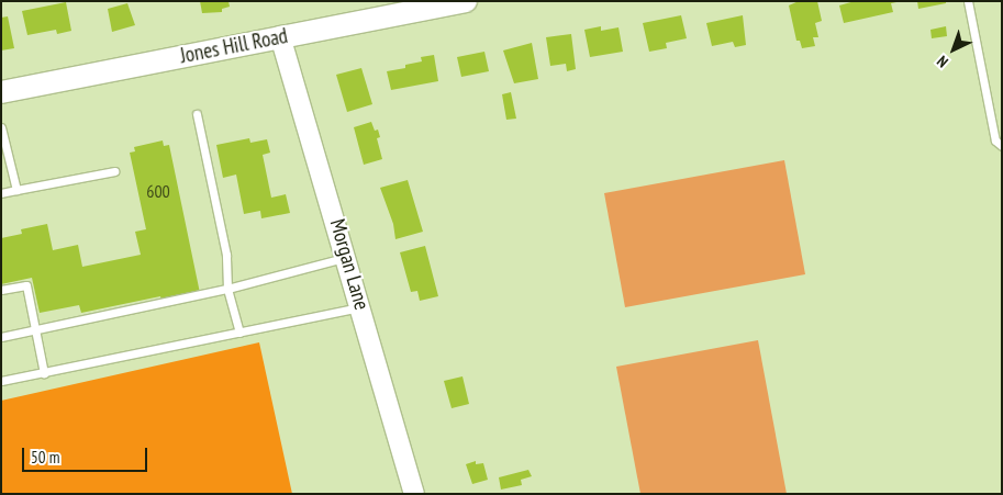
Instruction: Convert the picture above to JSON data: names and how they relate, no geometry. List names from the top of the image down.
{
  "streets": {
    "main road": ["Jones Hill Road"],
    "street": ["Morgan Lane"]
  },
  "crossings": [
    ["Jones Hill Road", "Morgan Lane"]
  ],
  "house_numbers": ["600"],
  "scale_bar": "50 m",
  "north": "bottom left"
}
